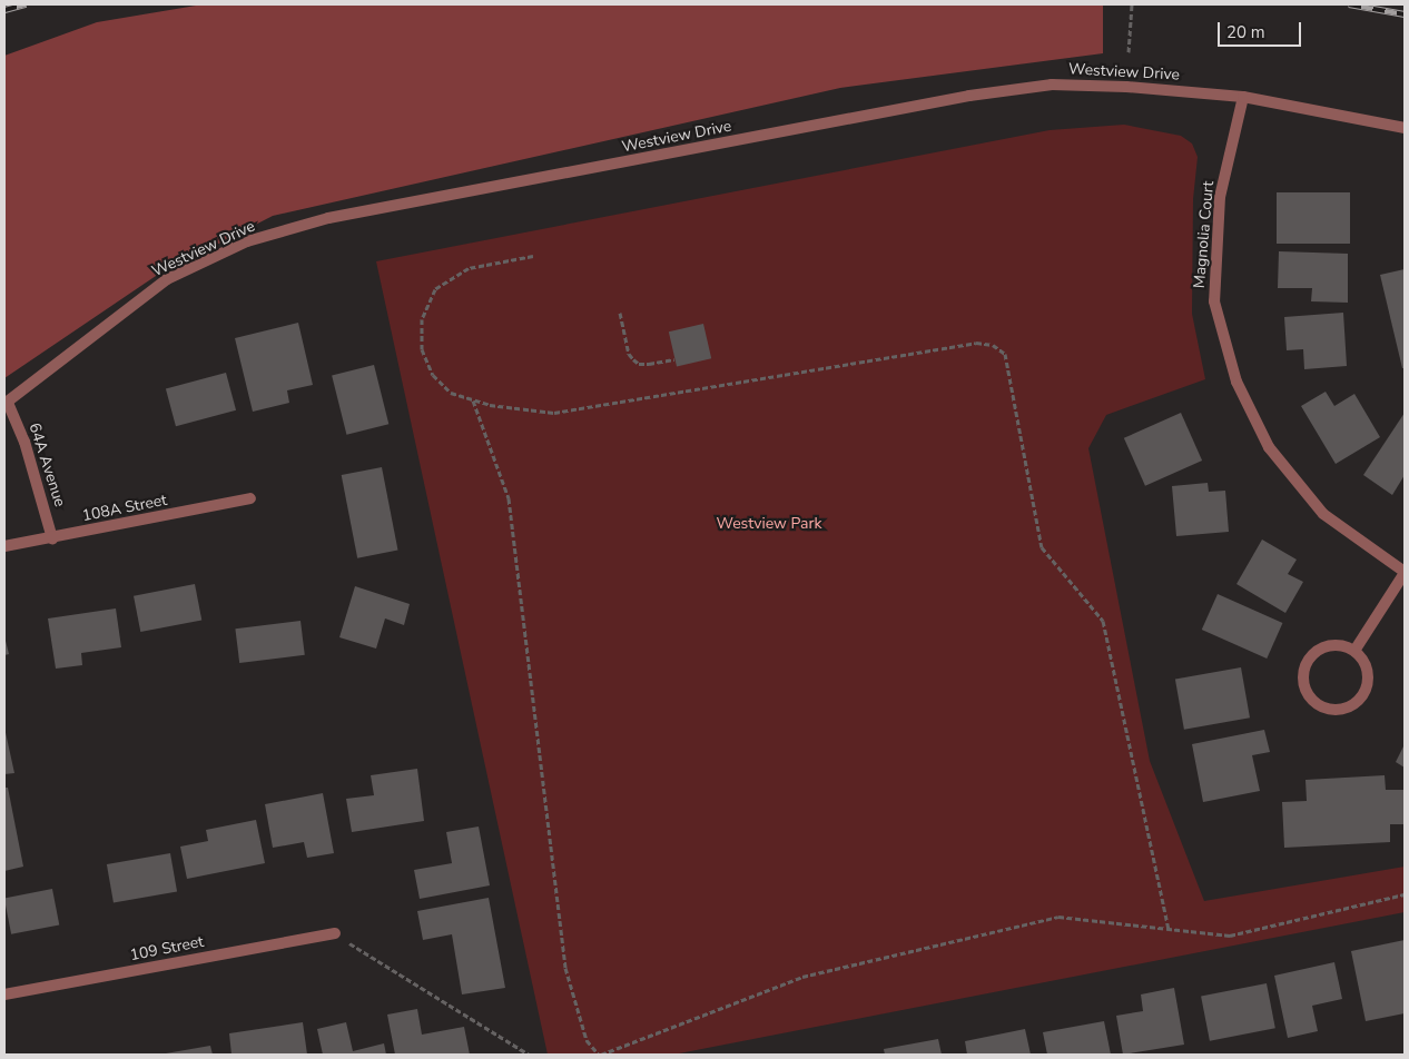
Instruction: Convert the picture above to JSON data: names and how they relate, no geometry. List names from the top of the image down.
{
  "streets": {
    "street": [
      "Westview Drive",
      "Magnolia Court",
      "64A Avenue",
      "108A Street",
      "109 Street"
    ]
  },
  "crossings": [
    ["Westview Drive", "Magnolia Court"],
    ["Westview Drive", "64A Avenue"],
    ["64A Avenue", "108A Street"]
  ],
  "parks": ["Westview Park"],
  "scale_bar": "20 m"
}
